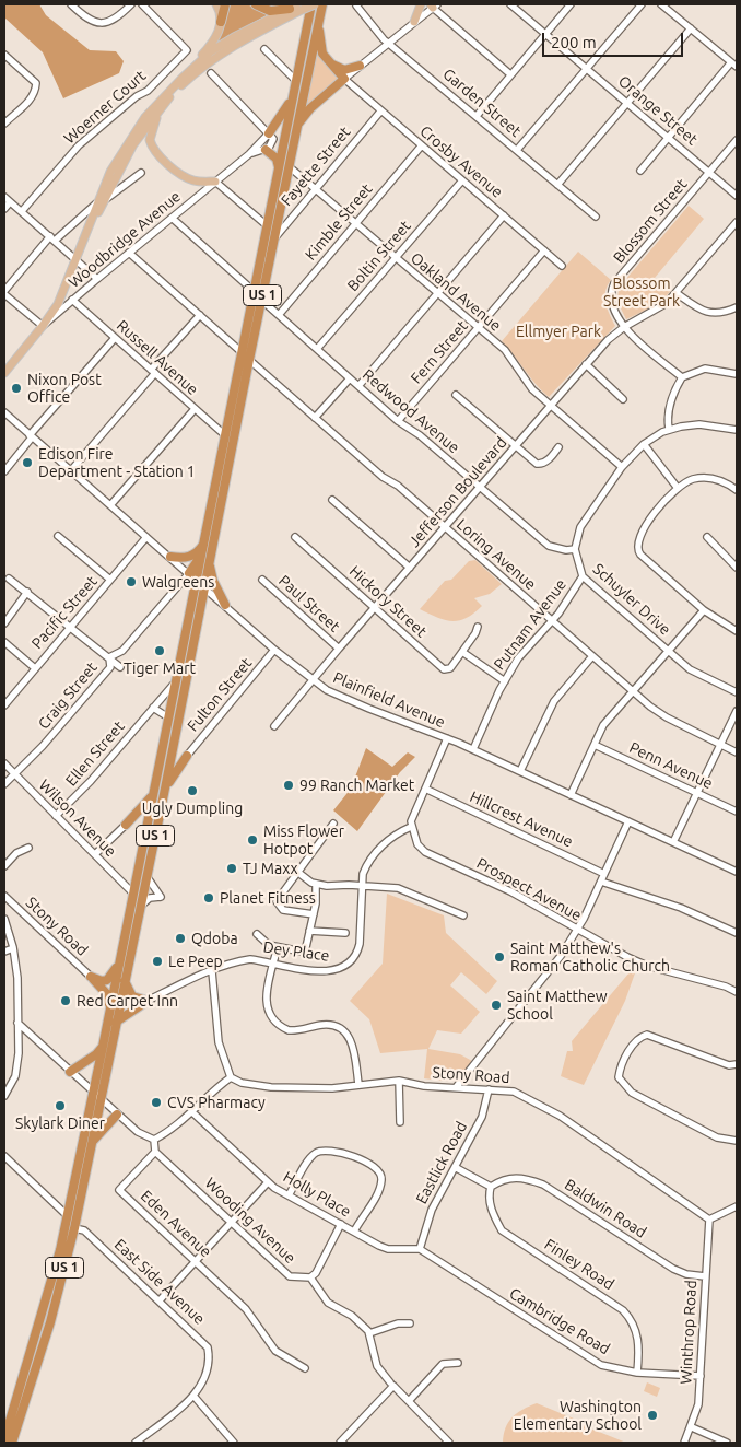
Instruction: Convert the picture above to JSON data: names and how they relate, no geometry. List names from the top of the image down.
{
  "streets": {
    "highway": ["US 1"],
    "main road": ["Woodbridge Avenue"],
    "street": [
      "Garden Street",
      "Woerner Court",
      "Orange Street",
      "Crosby Avenue",
      "Fayette Street",
      "Blossom Street",
      "Kimble Street",
      "Boltin Street",
      "Oakland Avenue",
      "Fern Street",
      "Russell Avenue",
      "Redwood Avenue",
      "Jefferson Boulevard",
      "Loring Avenue",
      "Schuyler Drive",
      "Hickory Street",
      "Paul Street",
      "Pacific Street",
      "Putnam Avenue",
      "Fulton Street",
      "Craig Street",
      "Plainfield Avenue",
      "Ellen Street",
      "Penn Avenue",
      "Wilson Avenue",
      "Hillcrest Avenue",
      "Prospect Avenue",
      "Stony Road",
      "Dey Place",
      "Eastlick Road",
      "Holly Place",
      "Baldwin Road",
      "Wooding Avenue",
      "Eden Avenue",
      "Finley Road",
      "East Side Avenue",
      "Cambridge Road",
      "Winthrop Road"
    ]
  },
  "crossings": [
    ["Orange Street", "Blossom Street"],
    ["Crosby Avenue", "Fayette Street"],
    ["Crosby Avenue", "Kimble Street"],
    ["Crosby Avenue", "Boltin Street"],
    ["Crosby Avenue", "Fern Street"],
    ["Fayette Street", "Oakland Avenue"],
    ["Fayette Street", "US 1"],
    ["Blossom Street", "Jefferson Boulevard"],
    ["Kimble Street", "Oakland Avenue"],
    ["Kimble Street", "Redwood Avenue"],
    ["Woodbridge Avenue", "Russell Avenue"],
    ["Boltin Street", "Oakland Avenue"],
    ["Boltin Street", "Redwood Avenue"],
    ["Oakland Avenue", "US 1"],
    ["Oakland Avenue", "Fern Street"],
    ["Oakland Avenue", "Jefferson Boulevard"],
    ["US 1", "Russell Avenue"],
    ["US 1", "Redwood Avenue"],
    ["US 1", "Loring Avenue"],
    ["US 1", "Plainfield Avenue"],
    ["US 1", "Ellen Street"],
    ["US 1", "Wilson Avenue"],
    ["US 1", "East Side Avenue"],
    ["Fern Street", "Redwood Avenue"],
    ["Redwood Avenue", "Jefferson Boulevard"],
    ["Redwood Avenue", "Schuyler Drive"],
    ["Jefferson Boulevard", "Loring Avenue"],
    ["Jefferson Boulevard", "Hickory Street"],
    ["Jefferson Boulevard", "Paul Street"],
    ["Jefferson Boulevard", "Plainfield Avenue"],
    ["Loring Avenue", "Putnam Avenue"],
    ["Schuyler Drive", "Putnam Avenue"],
    ["Pacific Street", "Plainfield Avenue"],
    ["Putnam Avenue", "Plainfield Avenue"],
    ["Fulton Street", "Plainfield Avenue"],
    ["Craig Street", "Plainfield Avenue"],
    ["Craig Street", "Wilson Avenue"],
    ["Ellen Street", "Wilson Avenue"],
    ["Prospect Avenue", "Dey Place"],
    ["Stony Road", "Eastlick Road"],
    ["Stony Road", "Winthrop Road"],
    ["Eastlick Road", "Holly Place"],
    ["Eastlick Road", "Cambridge Road"],
    ["Holly Place", "Cambridge Road"],
    ["Baldwin Road", "Finley Road"],
    ["Baldwin Road", "Winthrop Road"],
    ["Wooding Avenue", "Eden Avenue"],
    ["Finley Road", "Cambridge Road"],
    ["Cambridge Road", "Winthrop Road"]
  ],
  "parks": ["Blossom Street Park", "Ellmyer Park"],
  "places": [
    "Nixon Post Office",
    "Edison Fire Department - Station 1",
    "Walgreens",
    "Tiger Mart",
    "99 Ranch Market",
    "Ugly Dumpling",
    "Miss Flower Hotpot",
    "TJ Maxx",
    "Planet Fitness",
    "Qdoba",
    "Saint Matthew's Roman Catholic Church",
    "Le Peep",
    "Red Carpet Inn",
    "Saint Matthew School",
    "CVS Pharmacy",
    "Skylark Diner",
    "Washington Elementary School"
  ],
  "scale_bar": "200 m"
}
